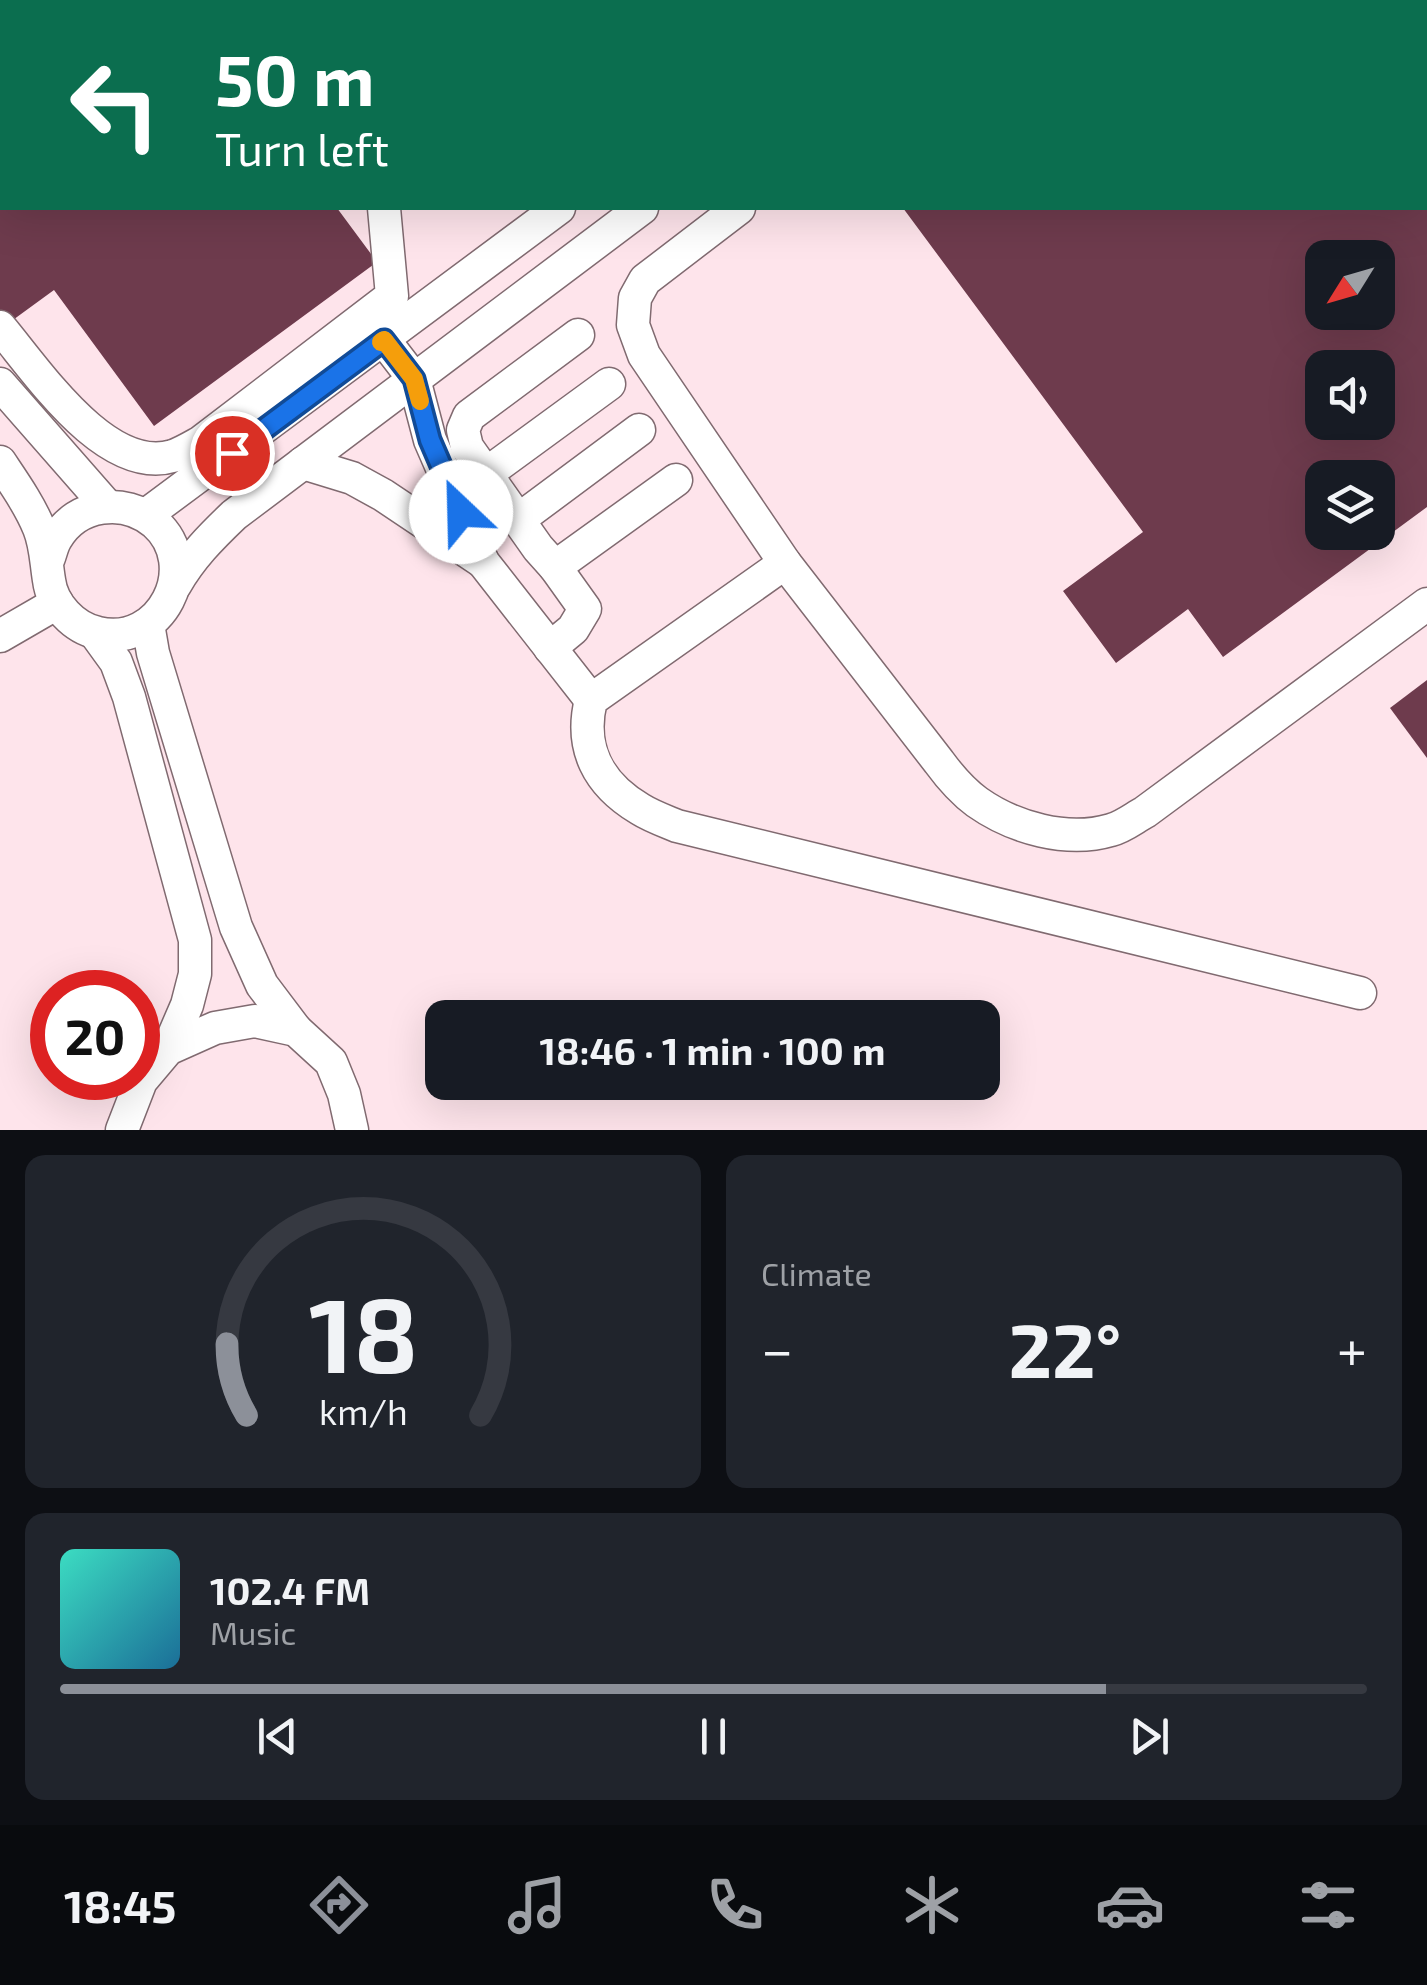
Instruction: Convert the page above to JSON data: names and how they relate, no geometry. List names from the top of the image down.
{
  "north": "bottom left",
  "page": {
    "turn": ["50 m", "Turn left"],
    "limit": "20",
    "trip": "18:46 · 1 min · 100 m",
    "tile": "Climate",
    "heat": ["−", "22°", "+"],
    "song": ["102.4 FM", "Music"],
    "tabs": "18:45",
    "gauge": ["18", "km/h"]
  }
}
